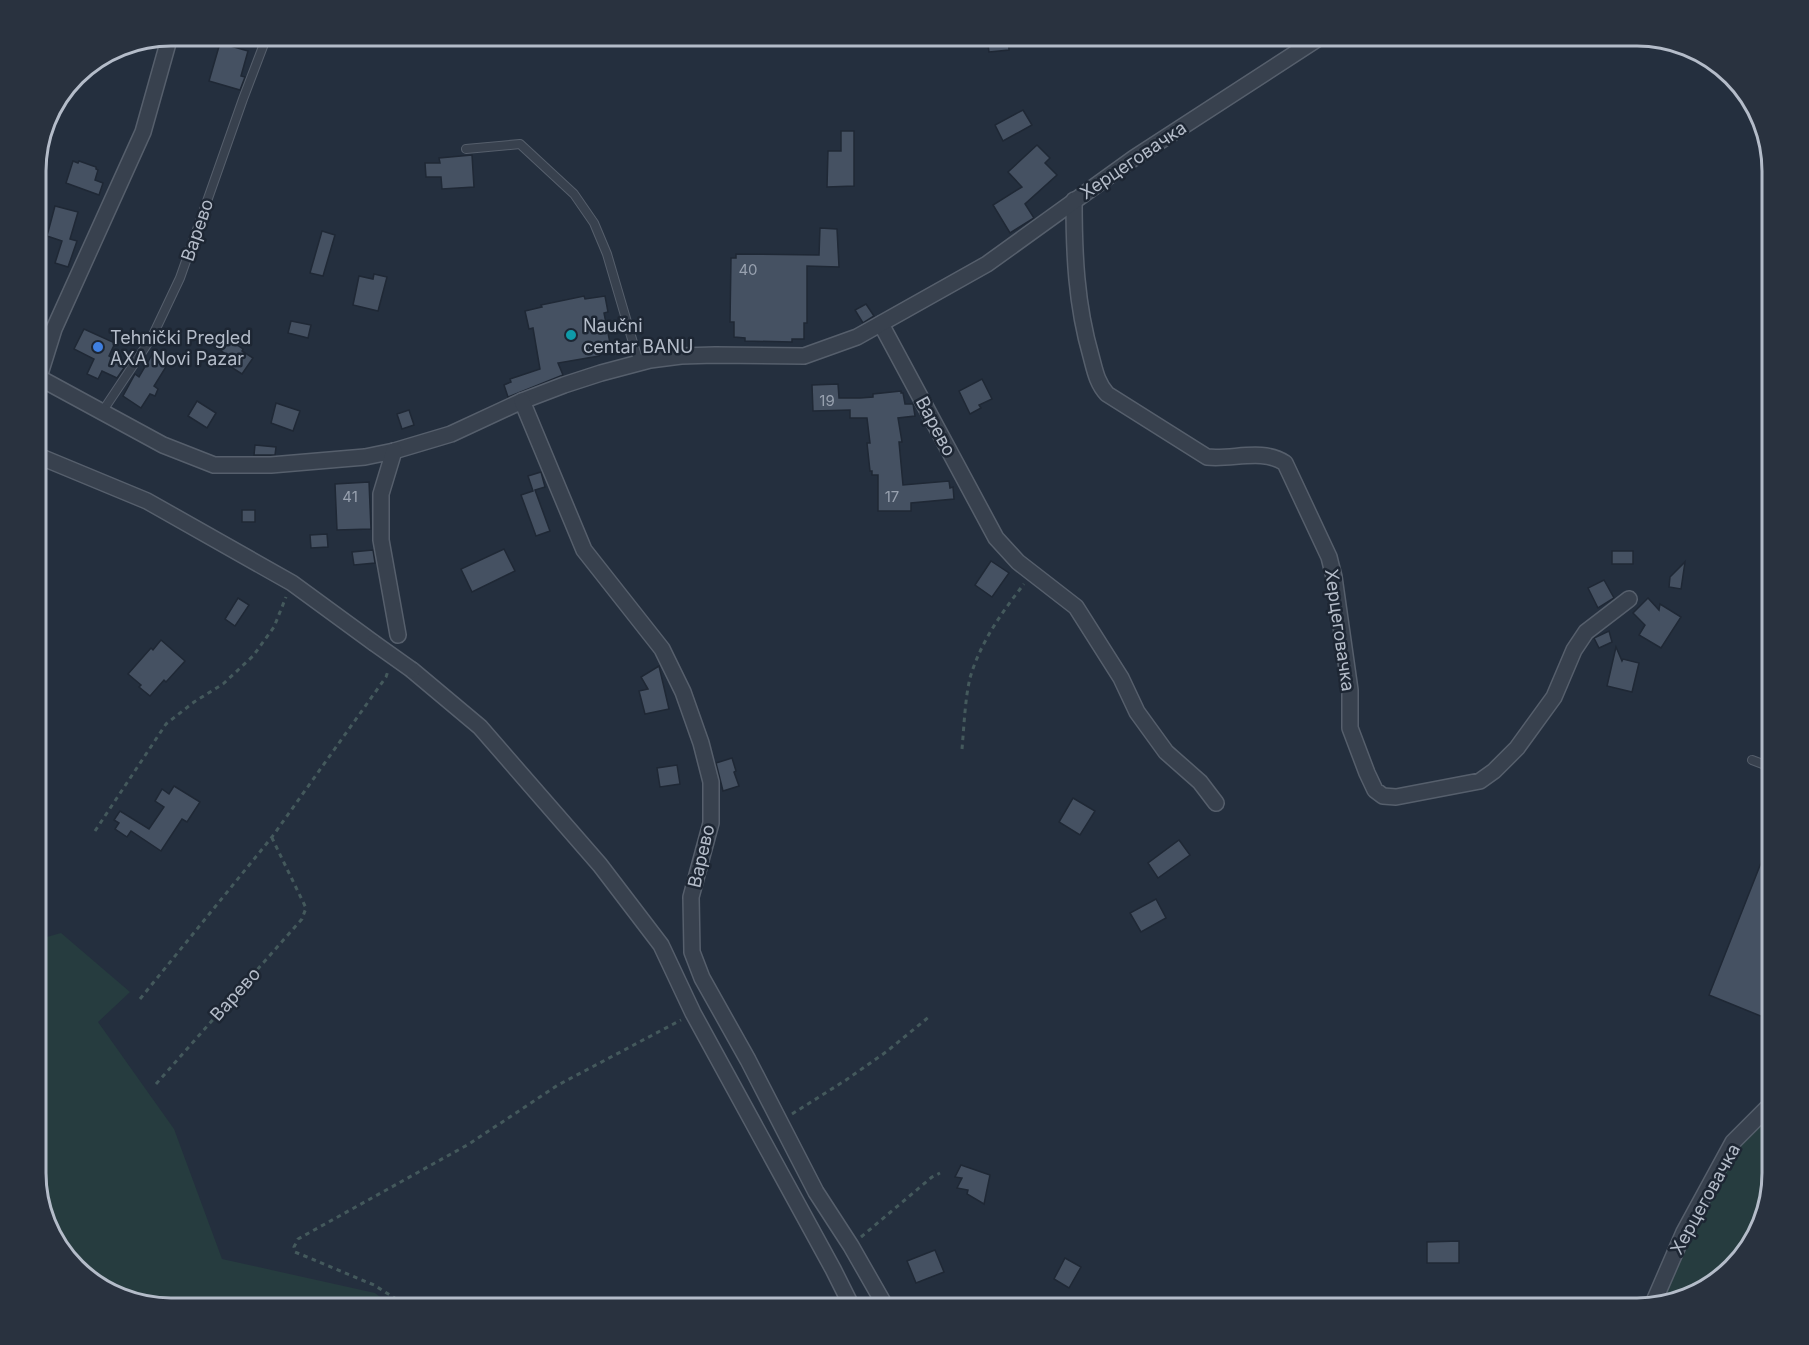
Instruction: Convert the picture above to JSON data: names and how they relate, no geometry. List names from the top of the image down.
{
  "streets": {
    "street": ["Херцеговачка", "Варево"]
  },
  "places": ["Naučni centar BANU", "Tehnički Pregled AXA Novi Pazar"],
  "house_numbers": [
    "40",
    "19",
    "41",
    "17"
  ]
}
